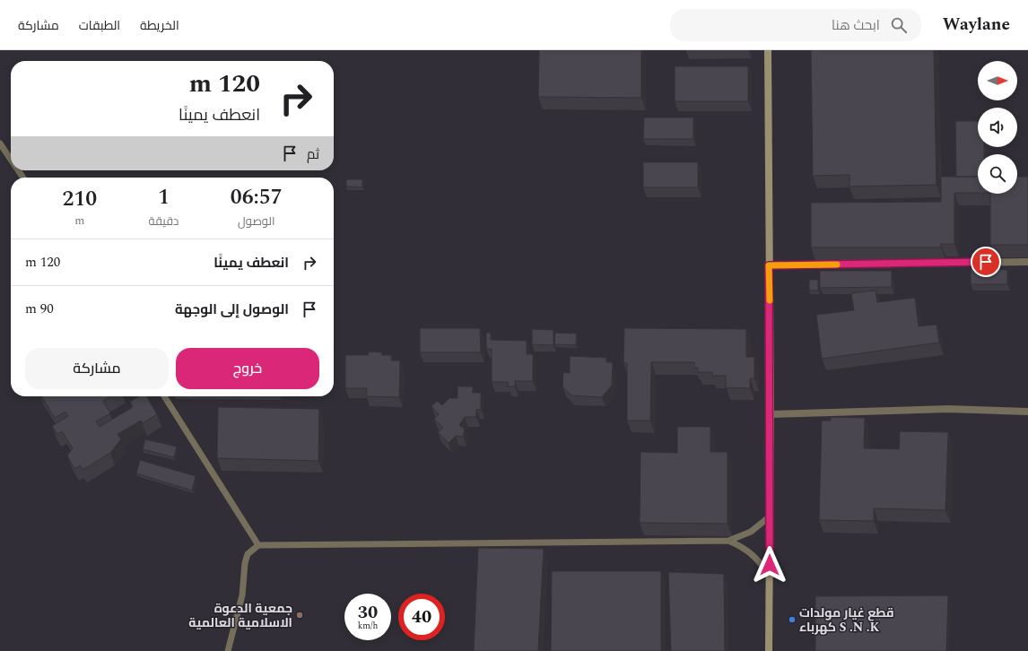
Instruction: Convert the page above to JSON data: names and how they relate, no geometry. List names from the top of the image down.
{
  "places": ["جمعية الدعوة الاسلامية العالمية", "قطع غيار مولدات كهرباء S .N .K"],
  "north": "right",
  "page": {
    "header": "Waylane",
    "search": "ابحث هنا",
    "nav": ["الخريطة", "الطبقات", "مشاركة"],
    "turn": ["120 m", "انعطف يمينًا"],
    "then": "ثم",
    "eta": [
      "06:57",
      "الوصول",
      "1",
      "دقيقة",
      "210",
      "m"
    ],
    "list": [
      {
        "name": "انعطف يمينًا",
        "value": "120 m"
      },
      {
        "name": "الوصول إلى الوجهة",
        "value": "90 m"
      }
    ],
    "buttons": ["خروج", "مشاركة"],
    "speed": "30 km/h",
    "limit": "40"
  }
}
